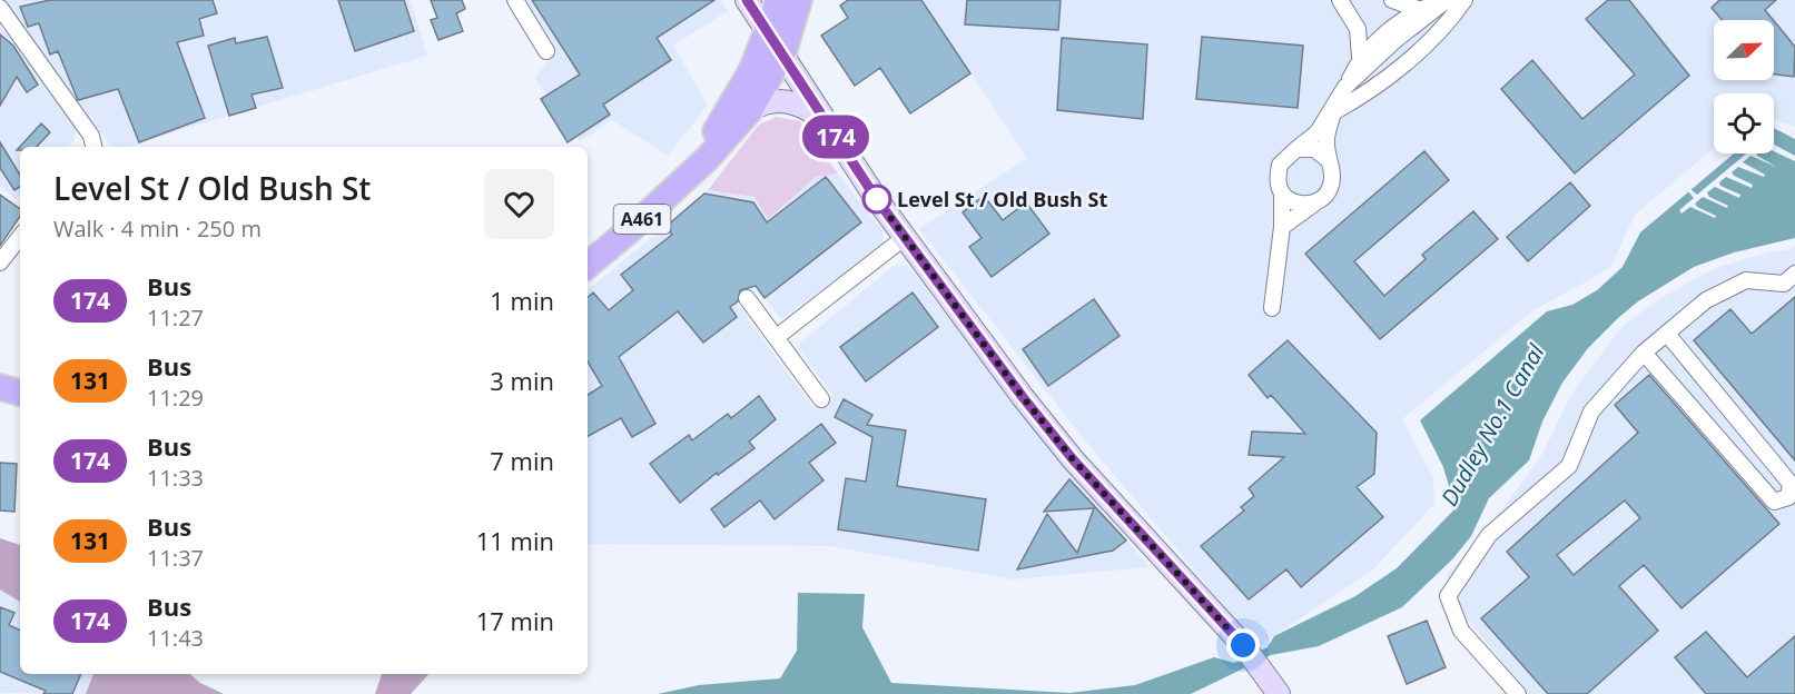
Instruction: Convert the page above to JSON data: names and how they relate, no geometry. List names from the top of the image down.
{
  "streets": {
    "main road": ["A461"]
  },
  "water": ["Dudley No.1 Canal"],
  "places": ["Level St / Old Bush St"],
  "lines": ["bus line 174"],
  "north": "top right",
  "page": {
    "on_map": "174",
    "heading": ["Level St / Old Bush St", "Walk · 4 min · 250 m"],
    "list": [
      {
        "mark": "174",
        "name": "Bus",
        "note": "11:27",
        "value": "1 min"
      },
      {
        "mark": "131",
        "name": "Bus",
        "note": "11:29",
        "value": "3 min"
      },
      {
        "mark": "174",
        "name": "Bus",
        "note": "11:33",
        "value": "7 min"
      },
      {
        "mark": "131",
        "name": "Bus",
        "note": "11:37",
        "value": "11 min"
      },
      {
        "mark": "174",
        "name": "Bus",
        "note": "11:43",
        "value": "17 min"
      }
    ]
  }
}
